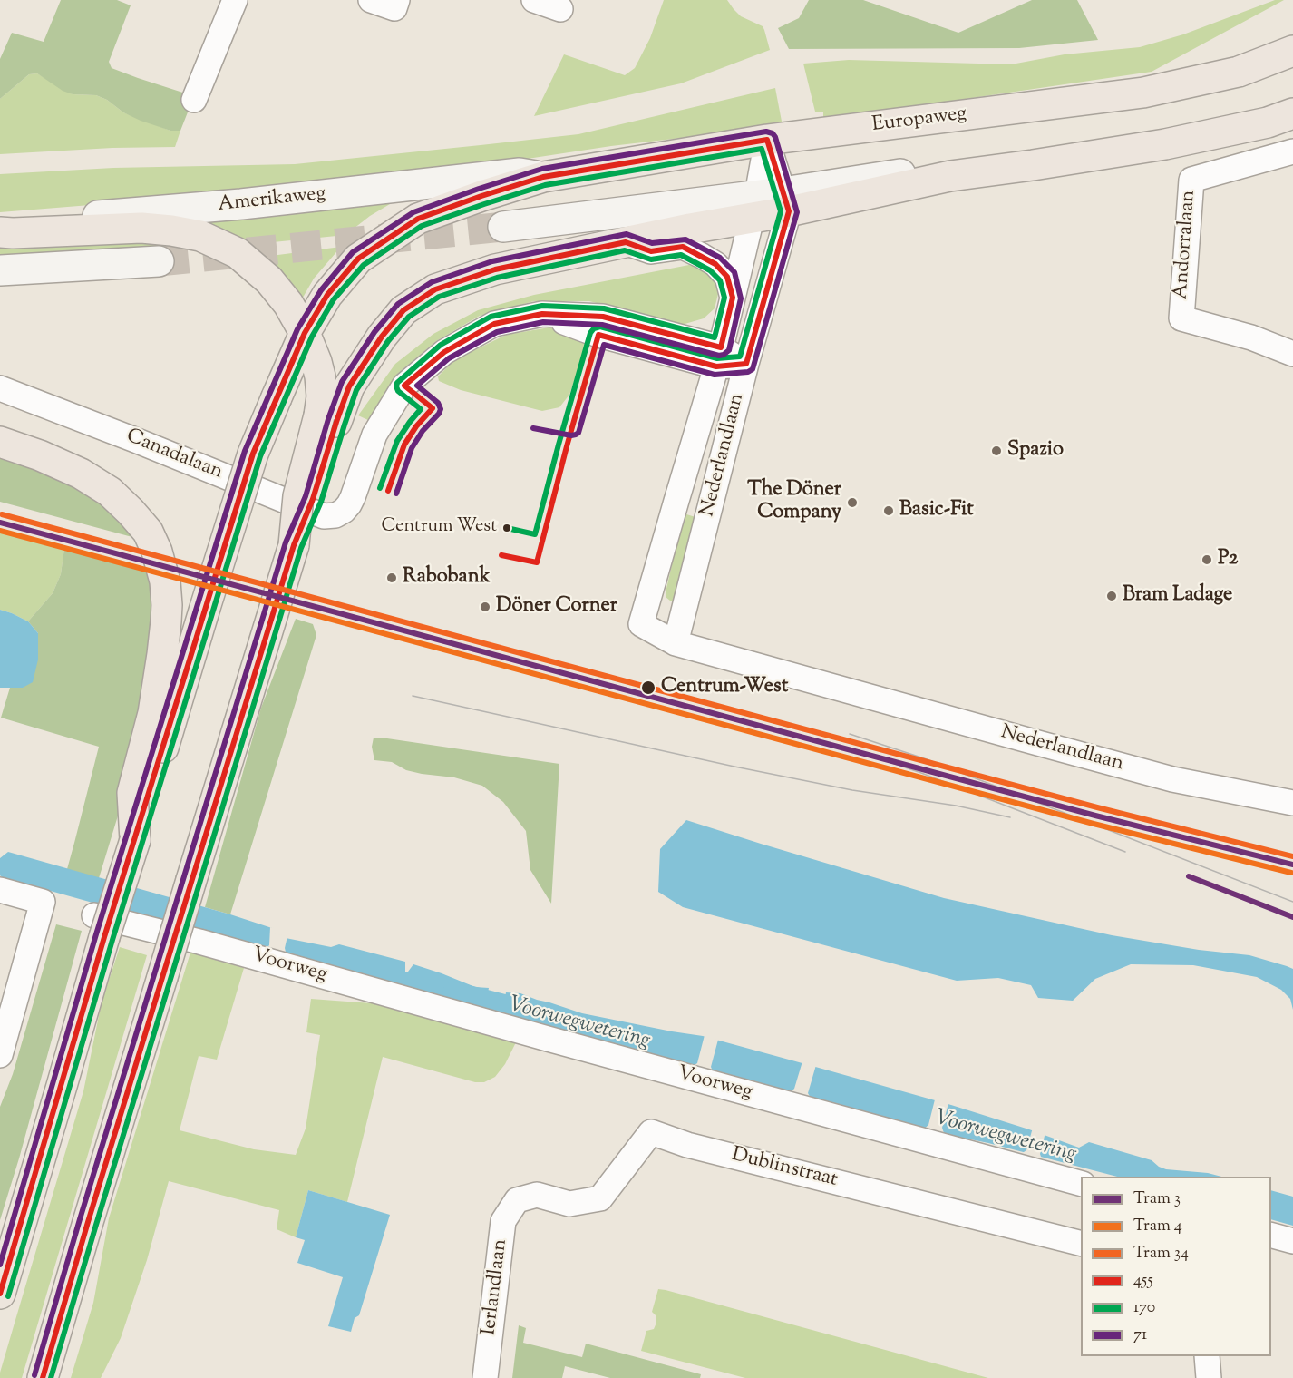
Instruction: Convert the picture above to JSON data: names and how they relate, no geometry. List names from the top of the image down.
{
  "streets": {
    "main road": ["Europaweg", "Amerikaweg"],
    "street": [
      "Andorralaan",
      "Canadalaan",
      "Nederlandlaan",
      "Voorweg",
      "Dublinstraat",
      "Ierlandlaan"
    ]
  },
  "crossings": [
    ["Europaweg", "Amerikaweg"],
    ["Europaweg", "Nederlandlaan"],
    ["Europaweg", "Voorweg"],
    ["Canadalaan", "Nederlandlaan"],
    ["Dublinstraat", "Ierlandlaan"]
  ],
  "water": ["Voorwegwetering"],
  "places": [
    "Spazio",
    "The Döner Company",
    "Basic-Fit",
    "Centrum West",
    "P2",
    "Rabobank",
    "Bram Ladage",
    "Döner Corner",
    "Centrum-West"
  ],
  "lines": [
    "transit line 71",
    "transit line 455",
    "transit line 170",
    "tram line 34",
    "tram line 3",
    "tram line 4"
  ],
  "legend": [
    "Tram 3",
    "Tram 4",
    "Tram 34",
    "455",
    "170",
    "71"
  ]
}
